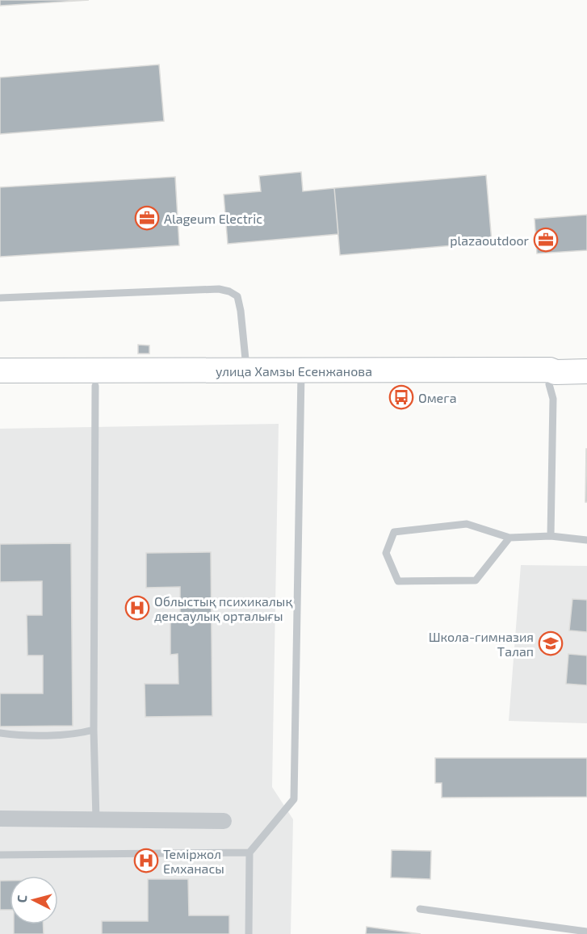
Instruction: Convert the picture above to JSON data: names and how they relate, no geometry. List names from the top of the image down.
{
  "streets": {
    "main road": ["улица Хамзы Есенжанова"]
  },
  "places": {
    "office": ["Alageum Electric", "plazaoutdoor"],
    "bus stop": ["Омега"],
    "hospital": ["Облыстық психикалық денсаулық орталығы", "Теміржол Емханасы"],
    "school or university": ["Школа-гимназия Талап"]
  },
  "north": "left"
}
